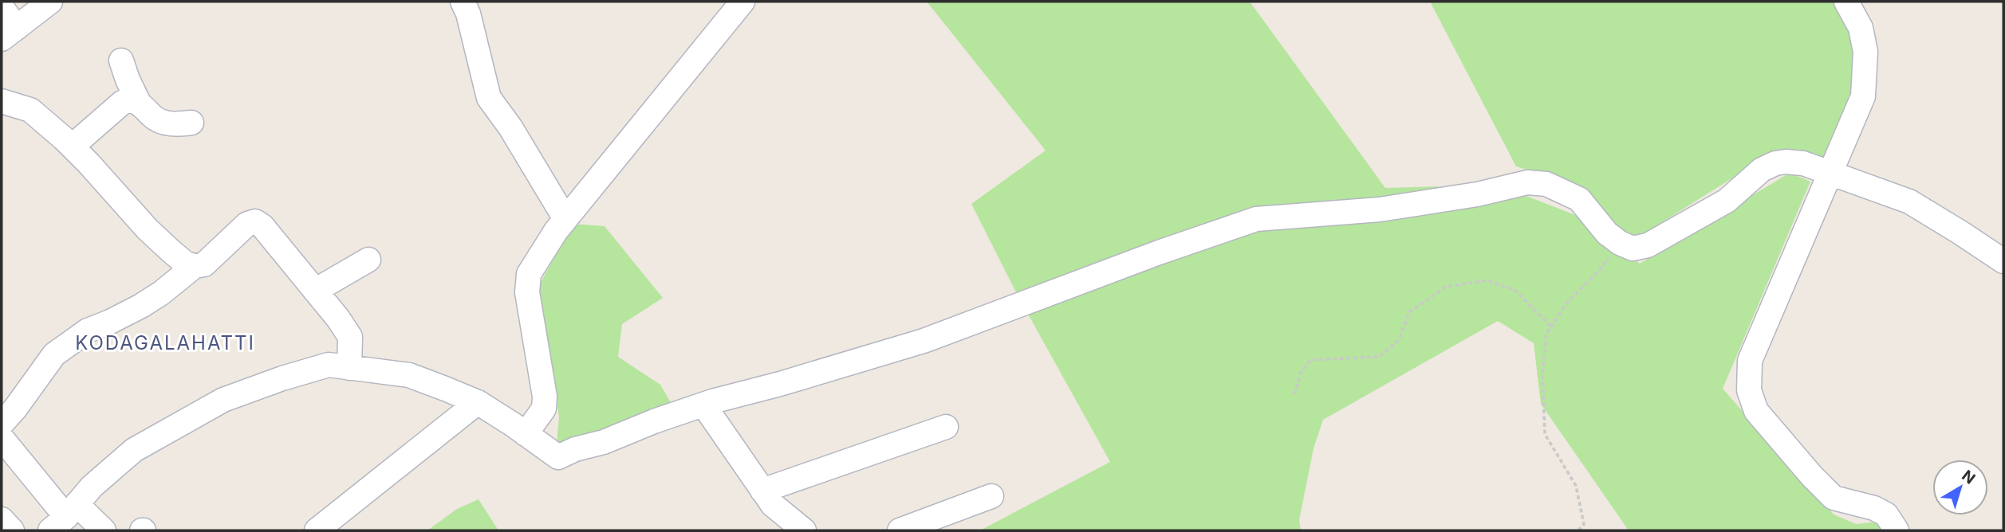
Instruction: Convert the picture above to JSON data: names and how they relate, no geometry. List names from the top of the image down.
{
  "districts": ["KODAGALAHATTI"],
  "north": "top right"
}
